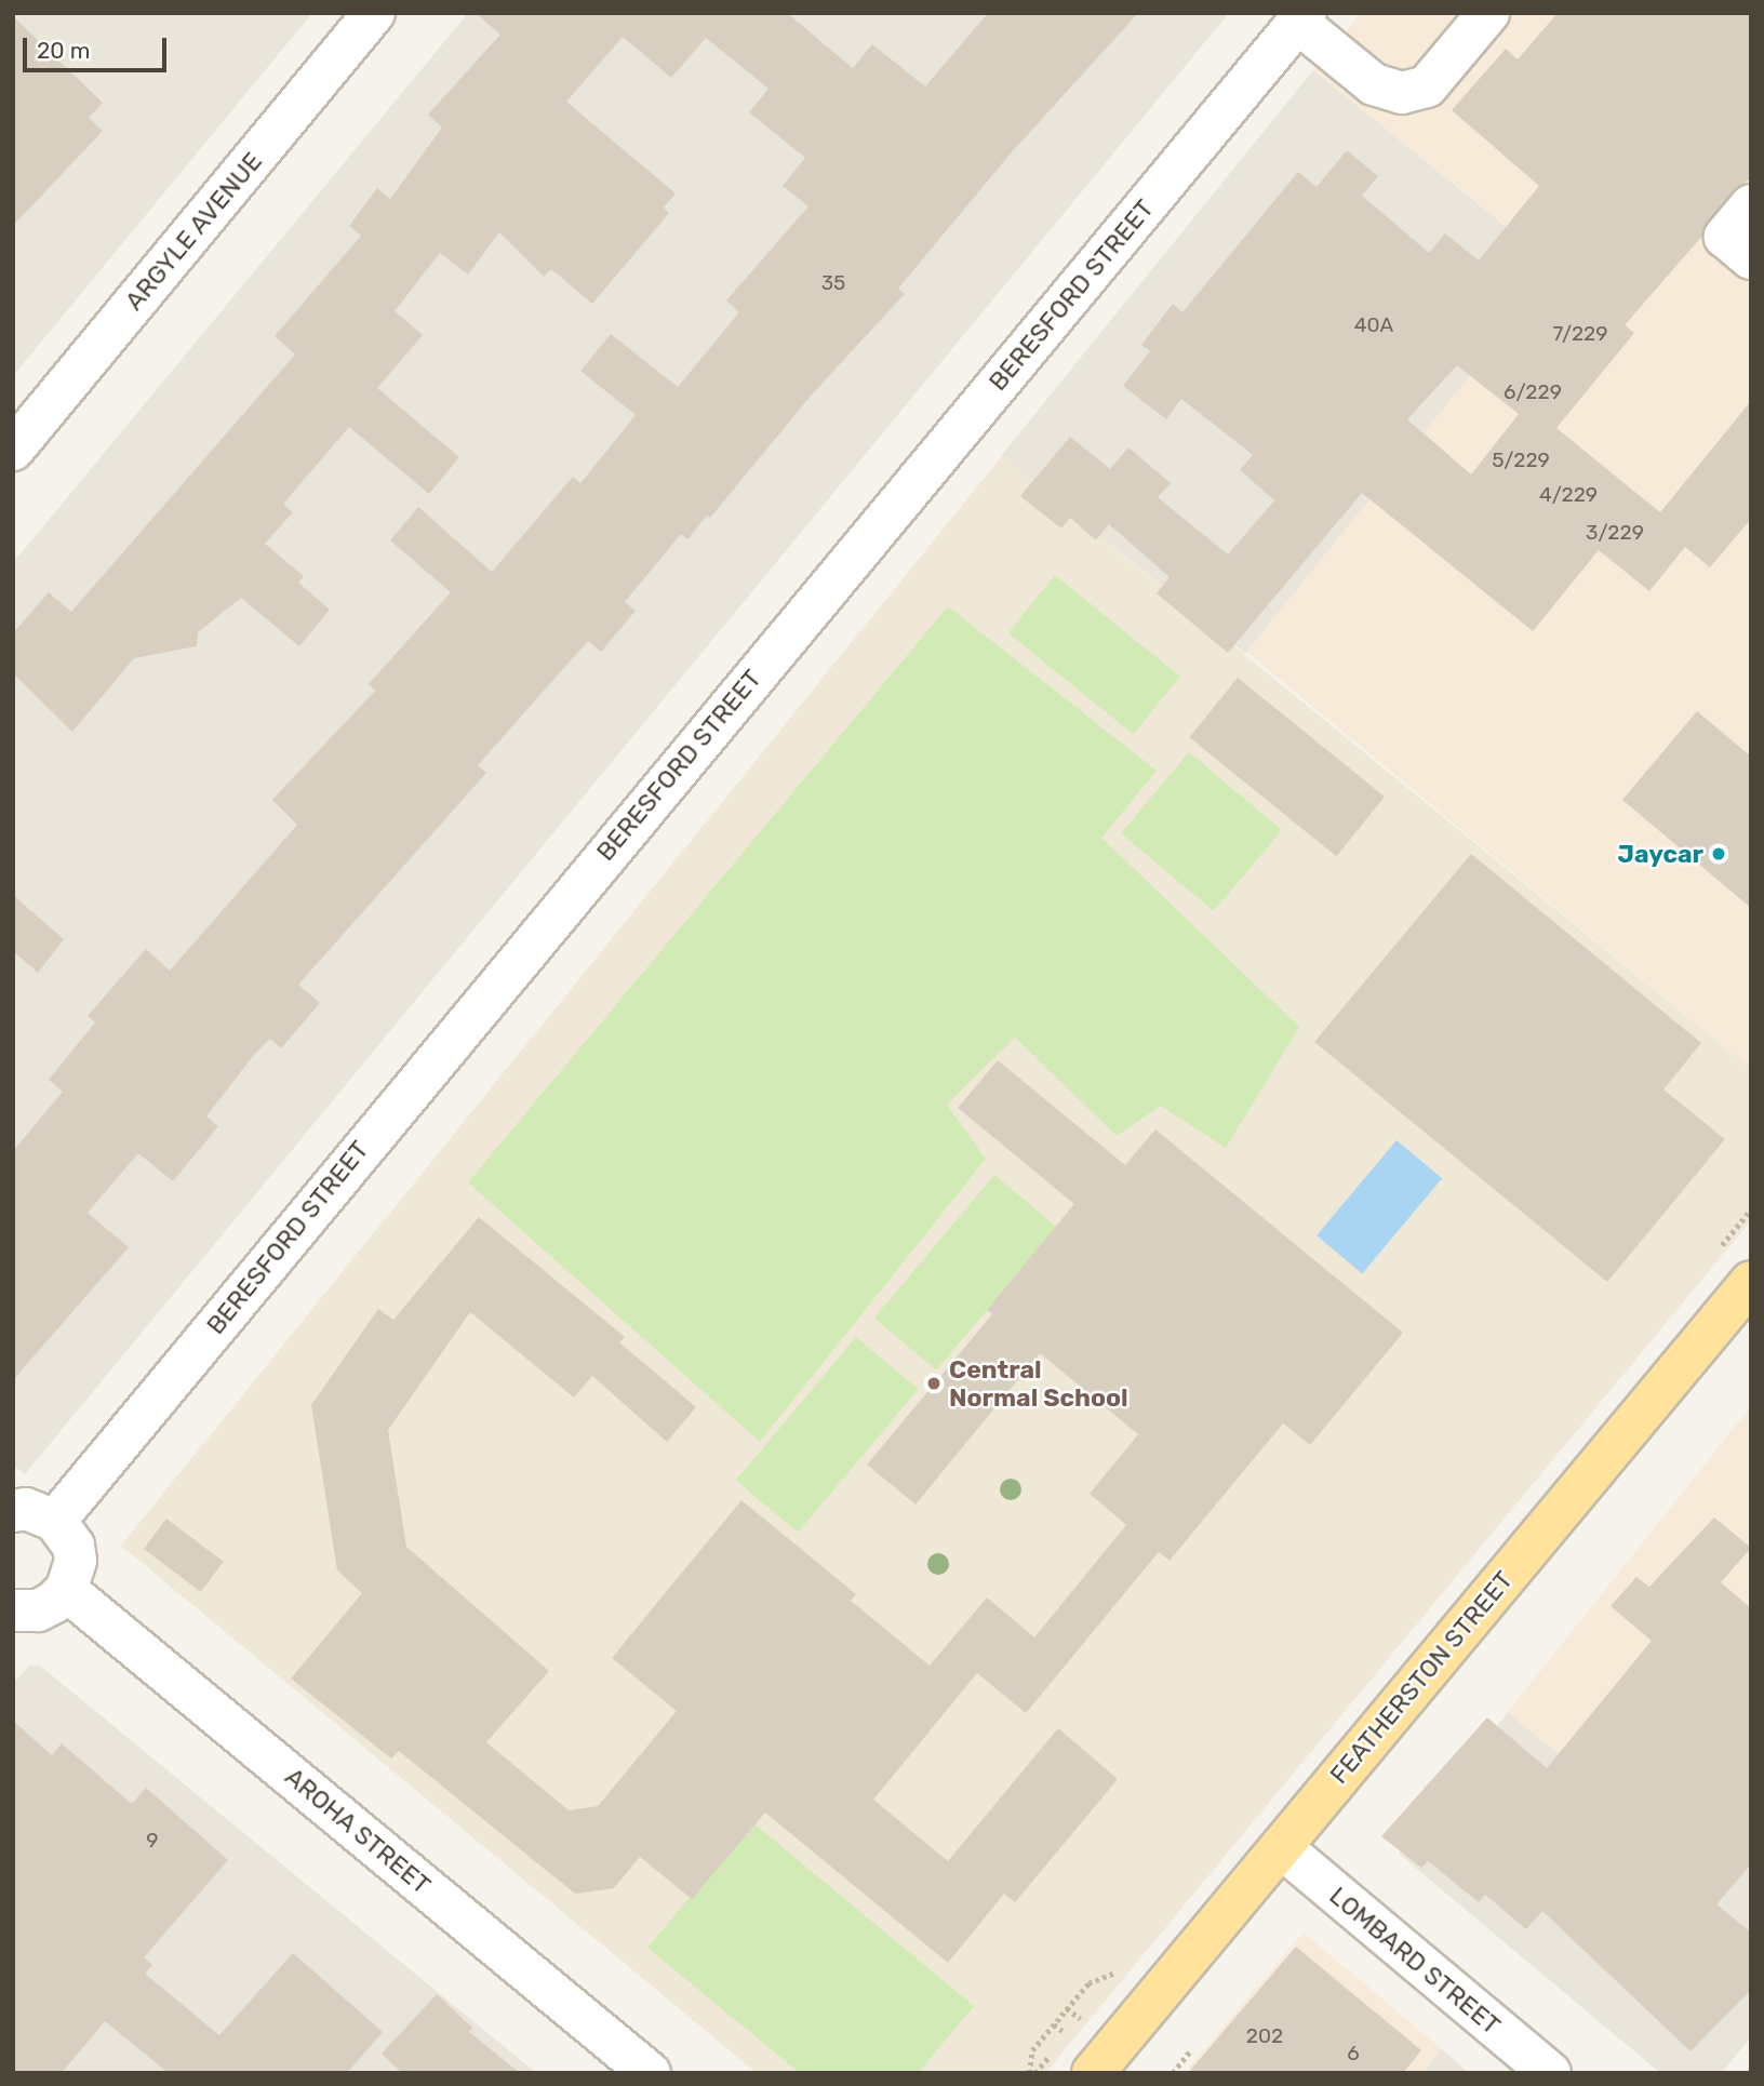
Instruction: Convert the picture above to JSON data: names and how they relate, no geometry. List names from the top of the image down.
{
  "streets": {
    "main road": ["FEATHERSTON STREET"],
    "street": [
      "ARGYLE AVENUE",
      "BERESFORD STREET",
      "AROHA STREET",
      "LOMBARD STREET"
    ]
  },
  "crossings": [
    ["FEATHERSTON STREET", "LOMBARD STREET"]
  ],
  "places": ["Jaycar", "Central Normal School"],
  "house_numbers": [
    "35",
    "40A",
    "7/229",
    "6/229",
    "5/229",
    "4/229",
    "3/229",
    "9",
    "202",
    "6"
  ],
  "scale_bar": "20 m"
}
